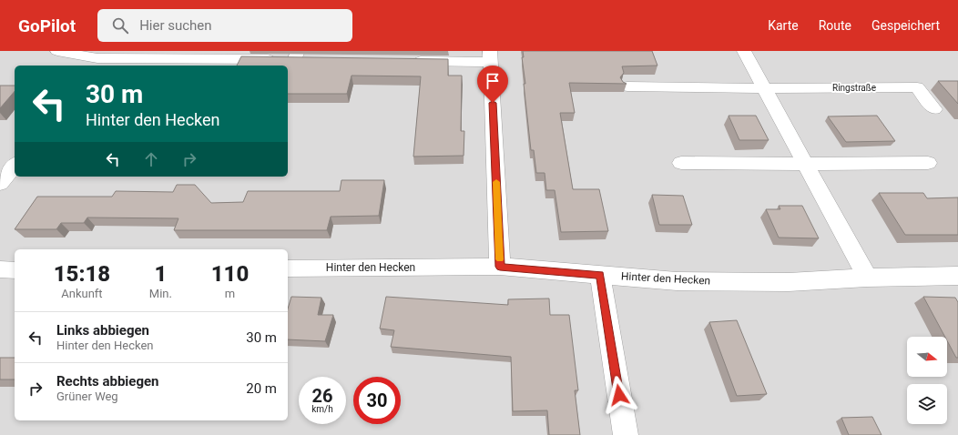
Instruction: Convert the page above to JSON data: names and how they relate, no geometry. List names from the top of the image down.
{
  "streets": {
    "street": ["Ringstraße", "Hinter den Hecken"]
  },
  "north": "right",
  "page": {
    "header": "GoPilot",
    "search": "Hier suchen",
    "nav": ["Karte", "Route", "Gespeichert"],
    "turn": ["30 m", "Hinter den Hecken"],
    "eta": [
      "15:18",
      "Ankunft",
      "1",
      "Min.",
      "110",
      "m"
    ],
    "list": [
      {
        "name": "Links abbiegen",
        "note": "Hinter den Hecken",
        "value": "30 m"
      },
      {
        "name": "Rechts abbiegen",
        "note": "Grüner Weg",
        "value": "20 m"
      }
    ],
    "speed": "26 km/h",
    "limit": "30"
  }
}
